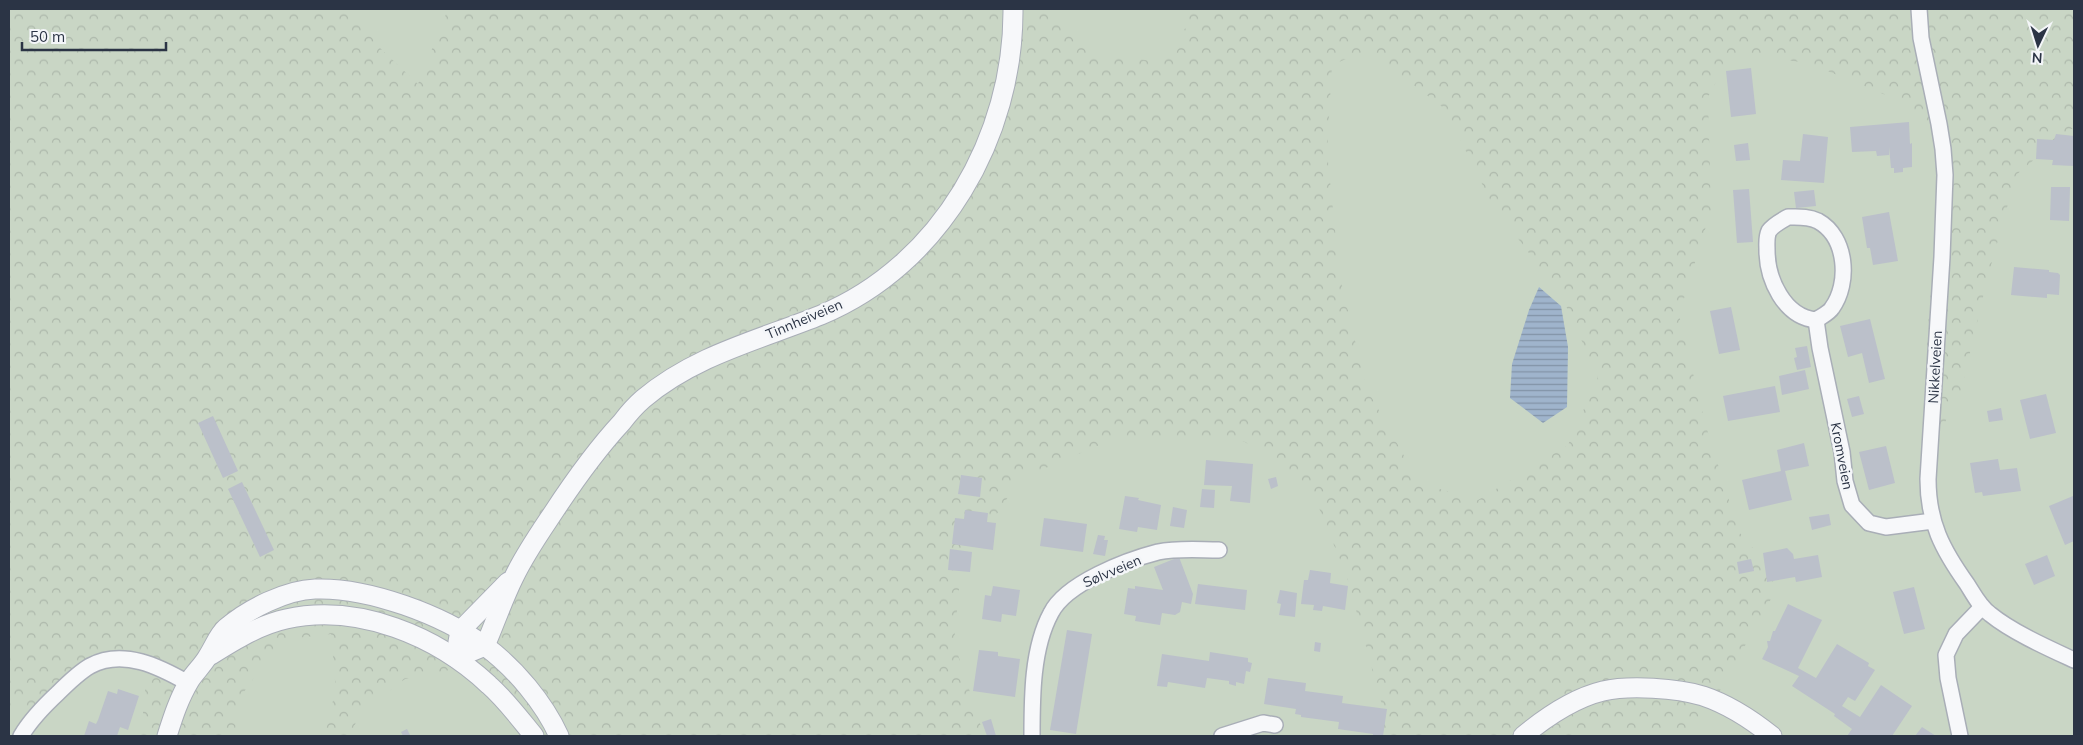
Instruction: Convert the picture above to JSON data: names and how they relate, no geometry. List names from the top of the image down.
{
  "streets": {
    "street": [
      "Tinnheiveien",
      "Nikkelveien",
      "Kromveien",
      "Sølvveien"
    ]
  },
  "crossings": [
    ["Nikkelveien", "Kromveien"]
  ],
  "scale_bar": "50 m",
  "north": "bottom"
}
